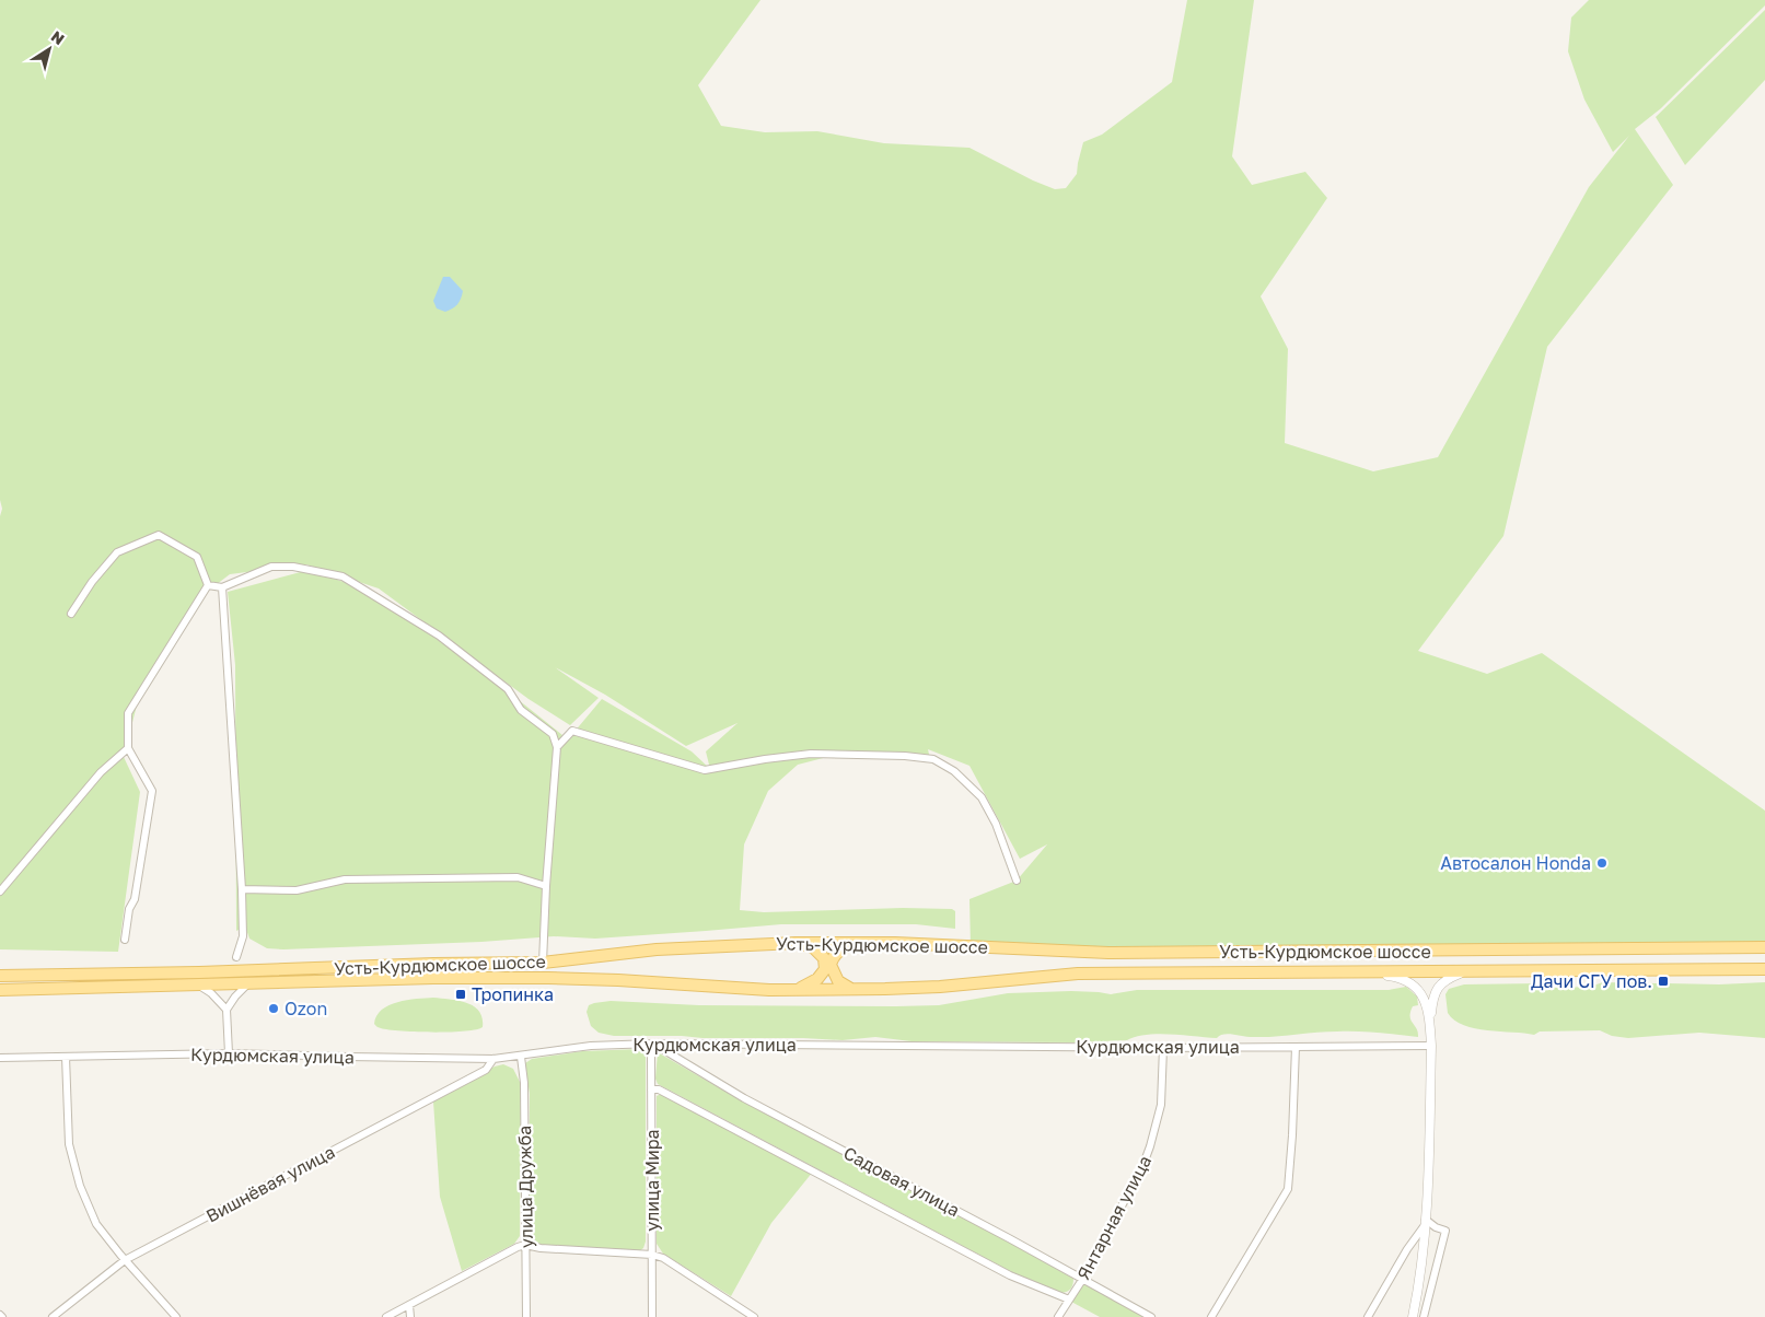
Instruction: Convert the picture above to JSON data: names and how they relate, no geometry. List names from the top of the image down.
{
  "streets": {
    "main road": ["Усть-Курдюмское шоссе"],
    "street": [
      "Курдюмская улица",
      "улица Мира",
      "Садовая улица",
      "Вишнёвая улица",
      "улица Дружба",
      "Янтарная улица"
    ]
  },
  "crossings": [
    ["Курдюмская улица", "улица Мира"],
    ["Курдюмская улица", "Садовая улица"],
    ["Курдюмская улица", "Вишнёвая улица"],
    ["Курдюмская улица", "улица Дружба"],
    ["Курдюмская улица", "Янтарная улица"],
    ["улица Мира", "Садовая улица"],
    ["Садовая улица", "Янтарная улица"]
  ],
  "places": {
    "other": ["Автосалон Honda", "Ozon"],
    "transit": ["Дачи СГУ пов.", "Тропинка"]
  },
  "north": "top right"
}
